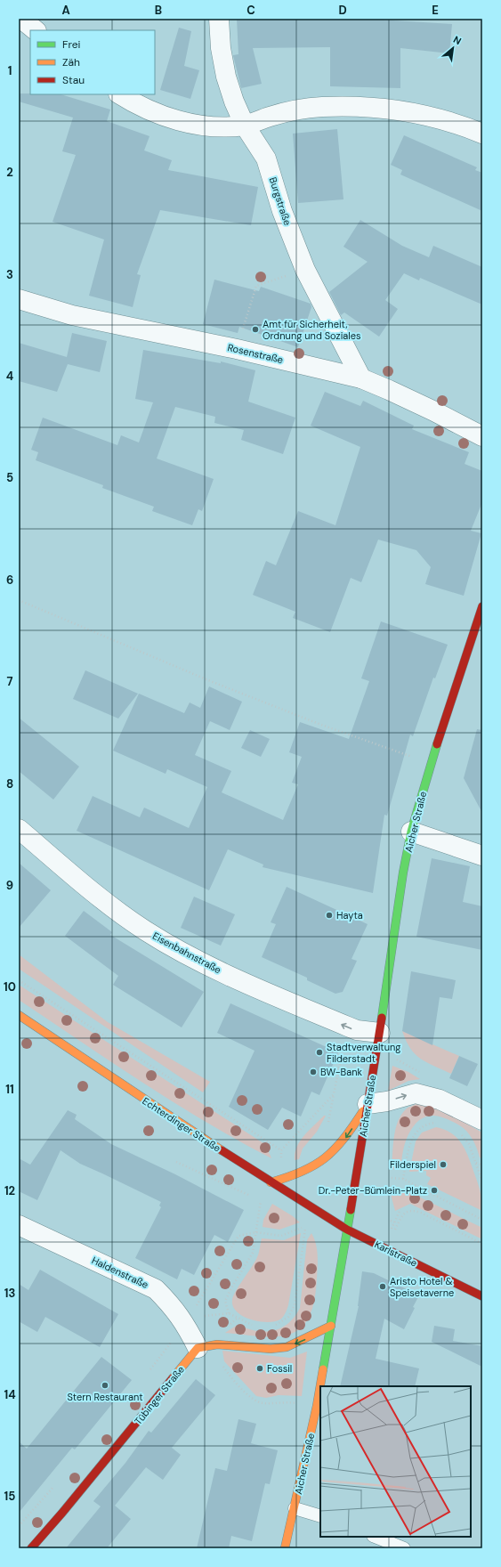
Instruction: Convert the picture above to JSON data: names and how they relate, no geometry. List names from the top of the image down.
{
  "streets": {
    "main road": [
      "Aicher Straße",
      "Echterdinger Straße",
      "Karlstraße",
      "Tübinger Straße"
    ],
    "street": [
      "Burgstraße",
      "Rosenstraße",
      "Eisenbahnstraße",
      "Haldenstraße"
    ]
  },
  "crossings": [
    ["Burgstraße", "Rosenstraße"],
    ["Aicher Straße", "Eisenbahnstraße"],
    ["Aicher Straße", "Echterdinger Straße"],
    ["Aicher Straße", "Karlstraße"],
    ["Echterdinger Straße", "Karlstraße"],
    ["Haldenstraße", "Tübinger Straße"]
  ],
  "one_way": ["Eisenbahnstraße"],
  "places": [
    "Amt für Sicherheit, Ordnung und Soziales",
    "Hayta",
    "Stadtverwaltung Filderstadt",
    "BW-Bank",
    "Filderspiel",
    "Dr.-Peter-Bümlein-Platz",
    "Aristo Hotel & Speisetaverne",
    "Fossil",
    "Stern Restaurant"
  ],
  "legend": ["Frei", "Zäh", "Stau"],
  "north": "top right",
  "grid": {
    "columns": [
      "A",
      "B",
      "C",
      "D",
      "E"
    ],
    "rows": [
      "1",
      "2",
      "3",
      "4",
      "5",
      "6",
      "7",
      "8",
      "9",
      "10",
      "11",
      "12",
      "13",
      "14",
      "15"
    ]
  }
}
